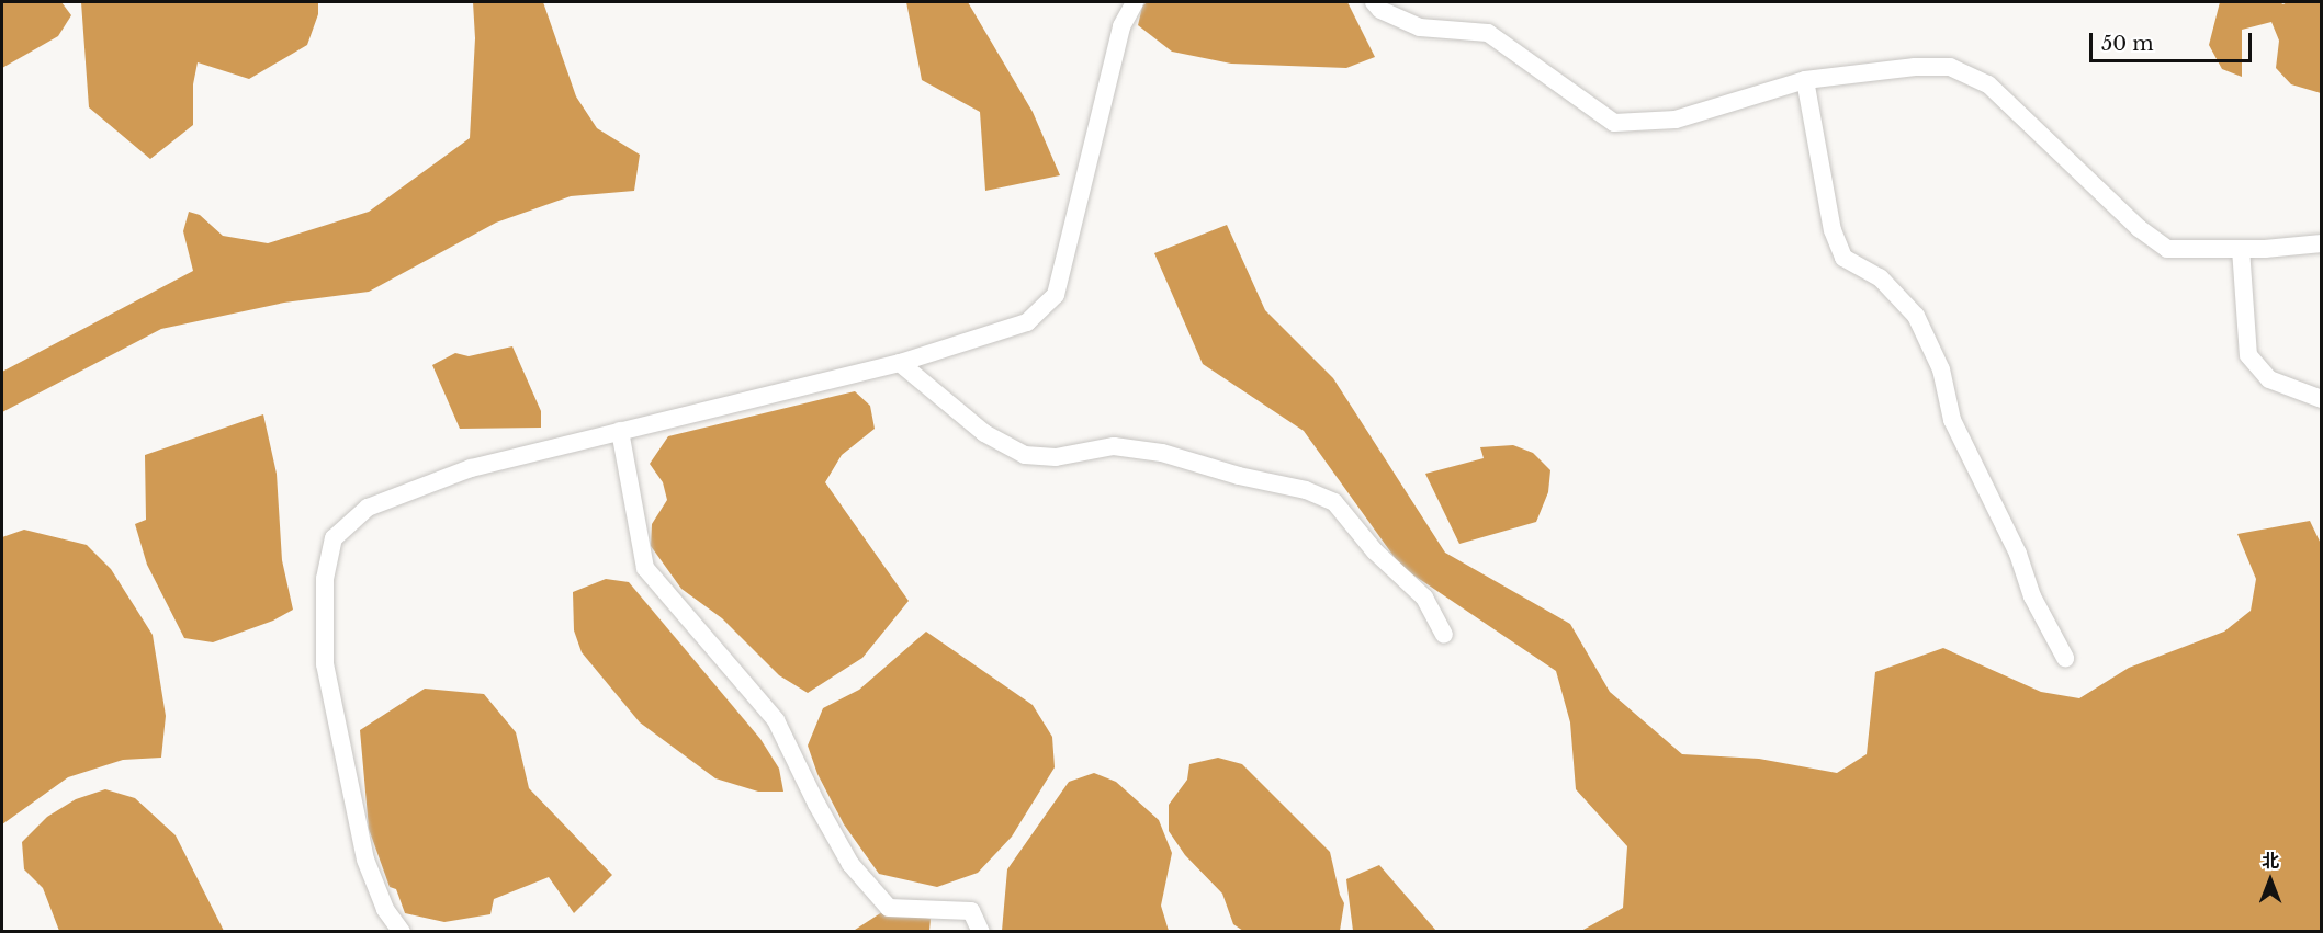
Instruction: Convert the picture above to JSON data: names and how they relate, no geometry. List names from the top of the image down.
{
  "scale_bar": "50 m",
  "north": "top"
}
